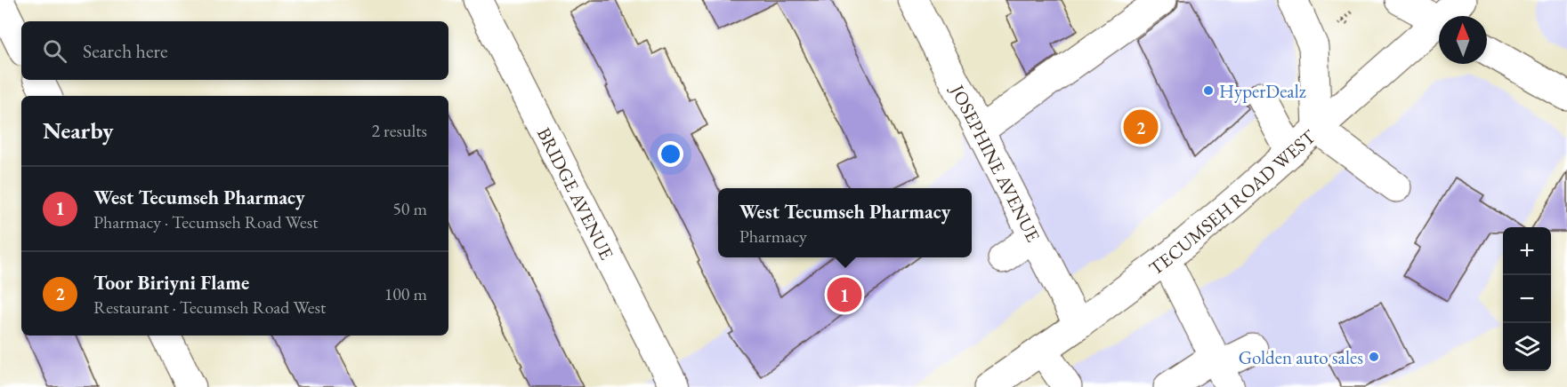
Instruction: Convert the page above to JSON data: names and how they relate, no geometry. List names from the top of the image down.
{
  "streets": {
    "street": ["JOSEPHINE AVENUE", "BRIDGE AVENUE", "TECUMSEH ROAD WEST"]
  },
  "crossings": [
    ["JOSEPHINE AVENUE", "TECUMSEH ROAD WEST"]
  ],
  "places": ["HyperDealz", "Golden auto sales"],
  "north": "top",
  "page": {
    "search": "Search here",
    "heading": ["Nearby", "2 results"],
    "pins": ["2", "1"],
    "list": [
      {
        "mark": "1",
        "name": "West Tecumseh Pharmacy",
        "note": "Pharmacy · Tecumseh Road West",
        "value": "50 m"
      },
      {
        "mark": "2",
        "name": "Toor Biriyni Flame",
        "note": "Restaurant · Tecumseh Road West",
        "value": "100 m"
      }
    ],
    "popup": ["West Tecumseh Pharmacy", "Pharmacy"],
    "map_buttons": ["+", "−"]
  }
}
